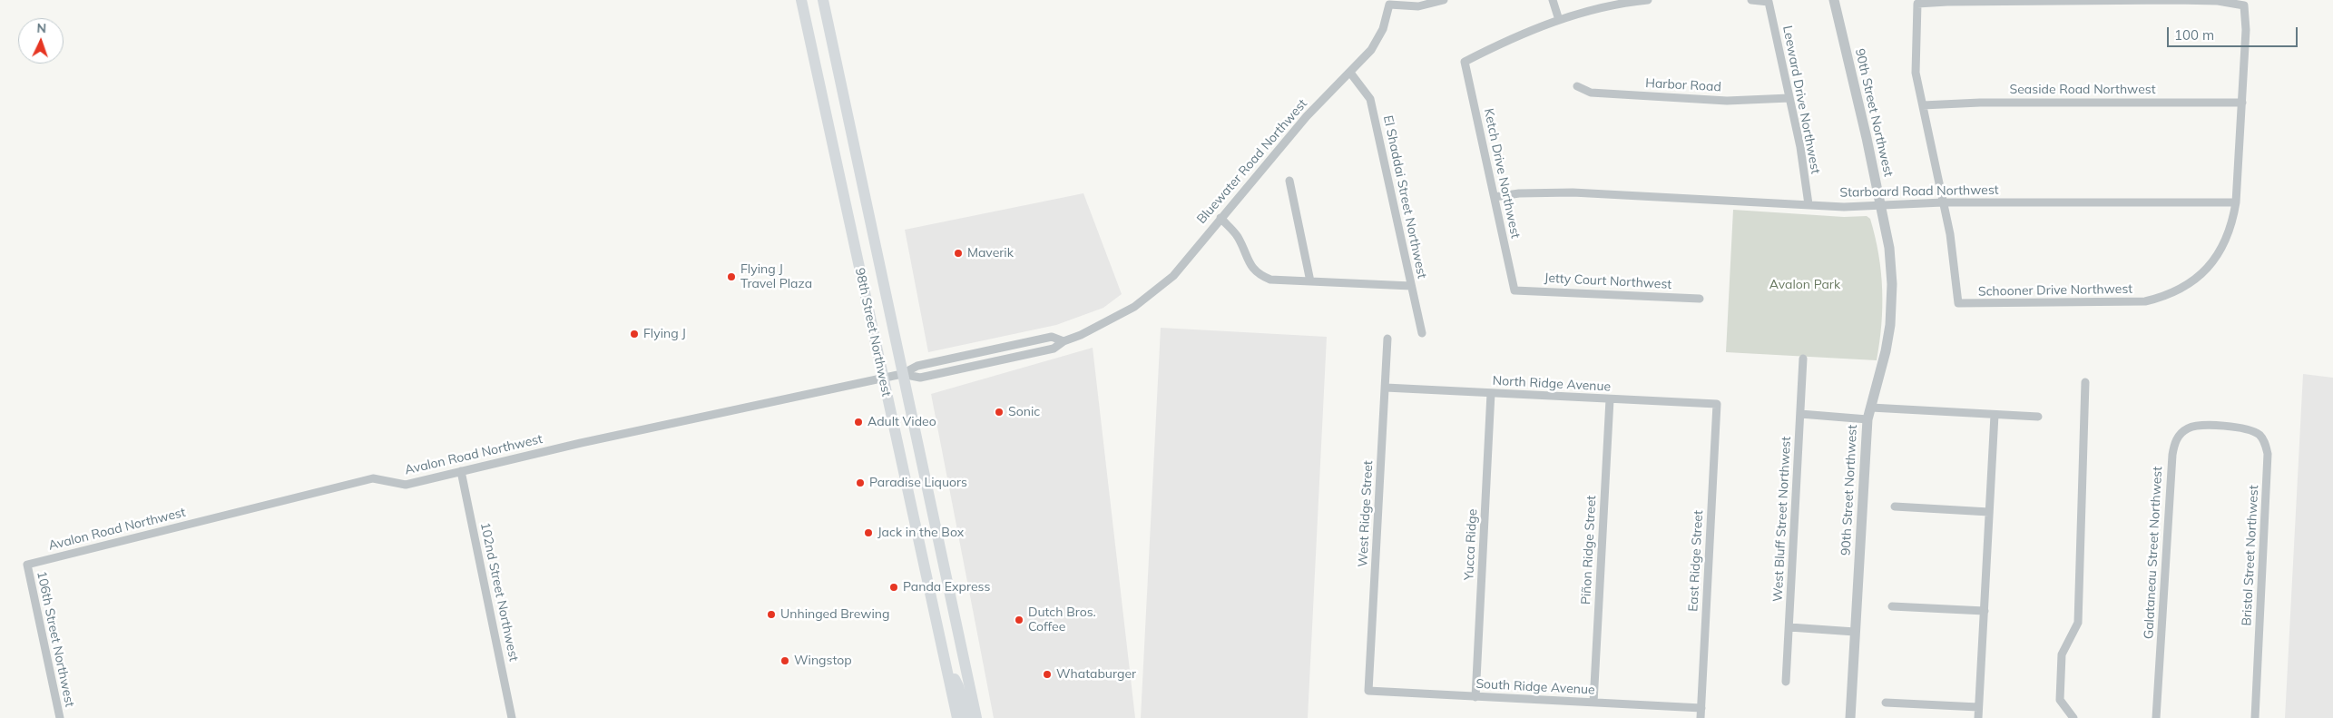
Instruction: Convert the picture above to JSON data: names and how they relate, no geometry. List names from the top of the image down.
{
  "streets": {
    "main road": ["98th Street Northwest"],
    "street": [
      "Harbor Road",
      "Seaside Road Northwest",
      "Leeward Drive Northwest",
      "90th Street Northwest",
      "Bluewater Road Northwest",
      "Ketch Drive Northwest",
      "Starboard Road Northwest",
      "El Shaddai Street Northwest",
      "Jetty Court Northwest",
      "Schooner Drive Northwest",
      "North Ridge Avenue",
      "Avalon Road Northwest",
      "West Ridge Street",
      "West Bluff Street Northwest",
      "Yucca Ridge",
      "Piñon Ridge Street",
      "Galataneau Street Northwest",
      "Bristol Street Northwest",
      "East Ridge Street",
      "102nd Street Northwest",
      "106th Street Northwest",
      "South Ridge Avenue"
    ]
  },
  "crossings": [
    ["Harbor Road", "Leeward Drive Northwest"],
    ["Seaside Road Northwest", "Schooner Drive Northwest"],
    ["Leeward Drive Northwest", "Starboard Road Northwest"],
    ["90th Street Northwest", "Starboard Road Northwest"],
    ["Bluewater Road Northwest", "El Shaddai Street Northwest"],
    ["Bluewater Road Northwest", "98th Street Northwest"],
    ["Bluewater Road Northwest", "Avalon Road Northwest"],
    ["Ketch Drive Northwest", "Starboard Road Northwest"],
    ["Ketch Drive Northwest", "Jetty Court Northwest"],
    ["Starboard Road Northwest", "Schooner Drive Northwest"],
    ["98th Street Northwest", "Avalon Road Northwest"],
    ["North Ridge Avenue", "West Ridge Street"],
    ["North Ridge Avenue", "Yucca Ridge"],
    ["North Ridge Avenue", "Piñon Ridge Street"],
    ["North Ridge Avenue", "East Ridge Street"],
    ["Avalon Road Northwest", "102nd Street Northwest"],
    ["Avalon Road Northwest", "106th Street Northwest"],
    ["West Ridge Street", "South Ridge Avenue"],
    ["Yucca Ridge", "South Ridge Avenue"],
    ["Piñon Ridge Street", "South Ridge Avenue"],
    ["Galataneau Street Northwest", "Bristol Street Northwest"],
    ["East Ridge Street", "South Ridge Avenue"]
  ],
  "parks": ["Avalon Park"],
  "places": [
    "Maverik",
    "Flying J Travel Plaza",
    "Flying J",
    "Sonic",
    "Adult Video",
    "Paradise Liquors",
    "Jack in the Box",
    "Panda Express",
    "Unhinged Brewing",
    "Dutch Bros. Coffee",
    "Wingstop",
    "Whataburger"
  ],
  "scale_bar": "100 m",
  "north": "top"
}
